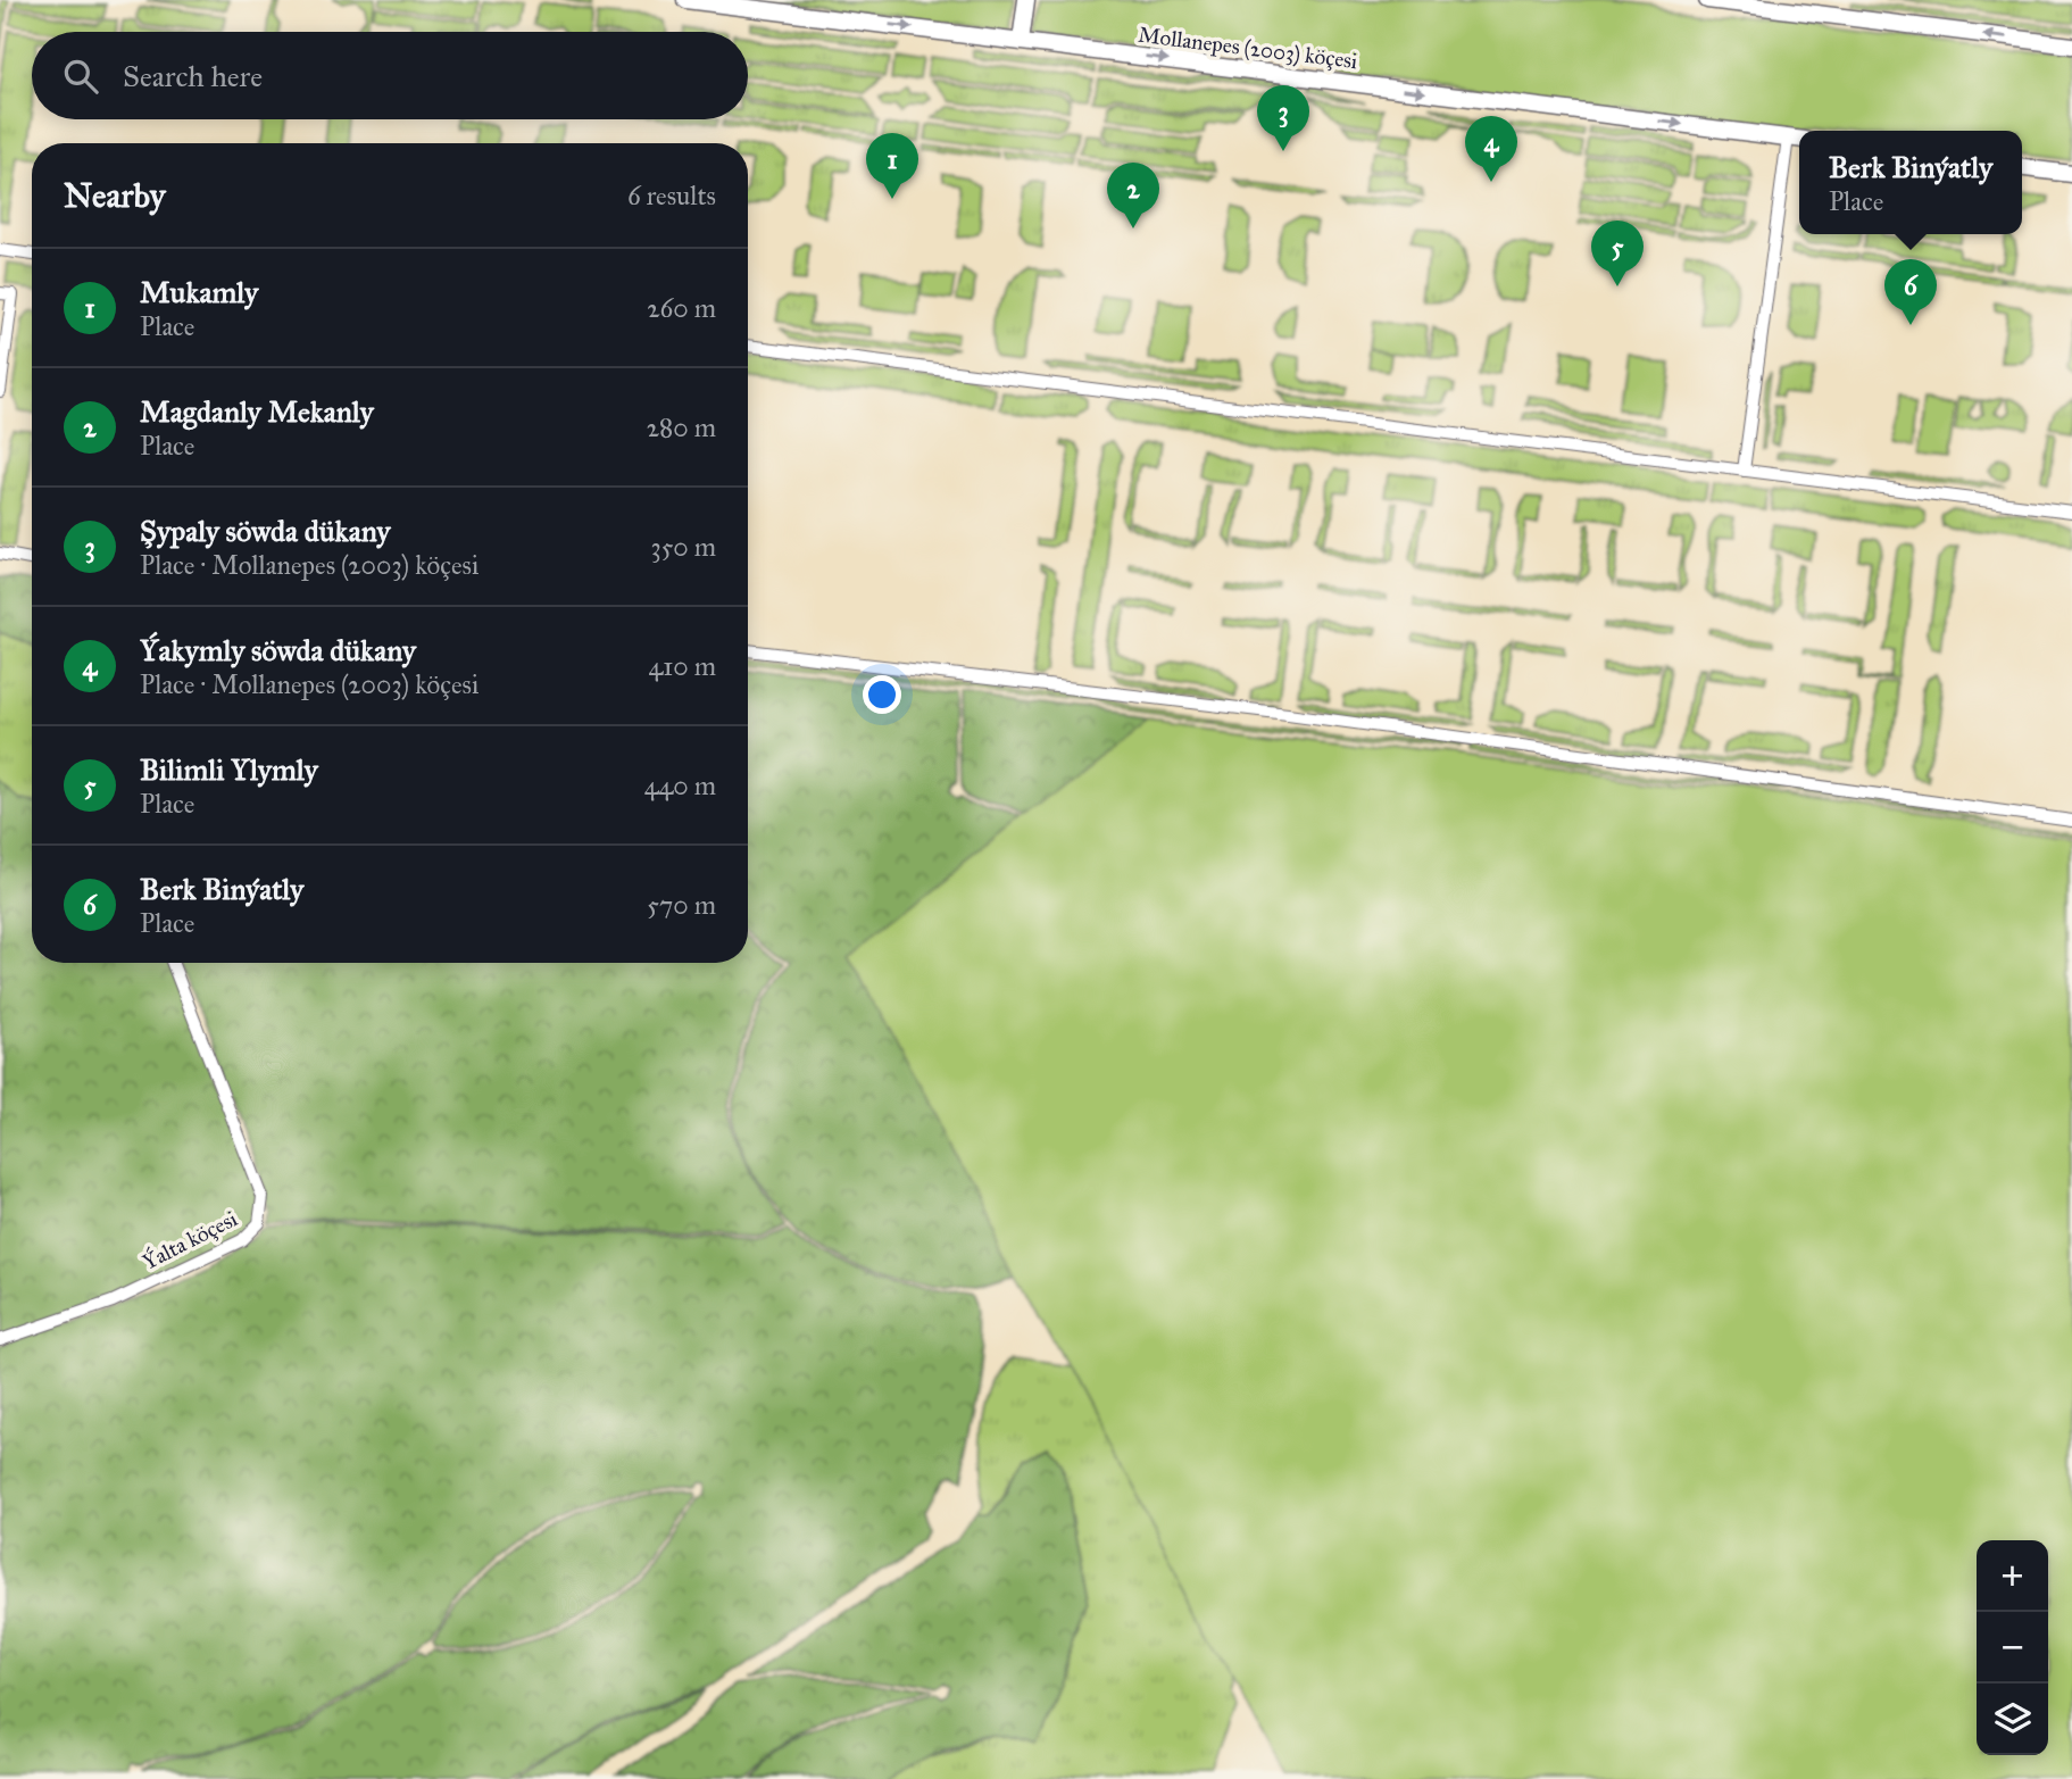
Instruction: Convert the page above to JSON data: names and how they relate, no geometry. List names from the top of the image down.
{
  "streets": {
    "street": ["Mollanepes (2003) köçesi", "Ýalta köçesi"]
  },
  "one_way": ["Mollanepes (2003) köçesi"],
  "page": {
    "search": "Search here",
    "pins": [
      "3",
      "4",
      "1",
      "2",
      "5",
      "6"
    ],
    "popup": ["Berk Binýatly", "Place"],
    "heading": ["Nearby", "6 results"],
    "list": [
      {
        "mark": "1",
        "name": "Mukamly",
        "note": "Place",
        "value": "260 m"
      },
      {
        "mark": "2",
        "name": "Magdanly Mekanly",
        "note": "Place",
        "value": "280 m"
      },
      {
        "mark": "3",
        "name": "Şypaly söwda dükany",
        "note": "Place · Mollanepes (2003) köçesi",
        "value": "350 m"
      },
      {
        "mark": "4",
        "name": "Ýakymly söwda dükany",
        "note": "Place · Mollanepes (2003) köçesi",
        "value": "410 m"
      },
      {
        "mark": "5",
        "name": "Bilimli Ylymly",
        "note": "Place",
        "value": "440 m"
      },
      {
        "mark": "6",
        "name": "Berk Binýatly",
        "note": "Place",
        "value": "570 m"
      }
    ],
    "map_buttons": ["+", "−"]
  }
}
